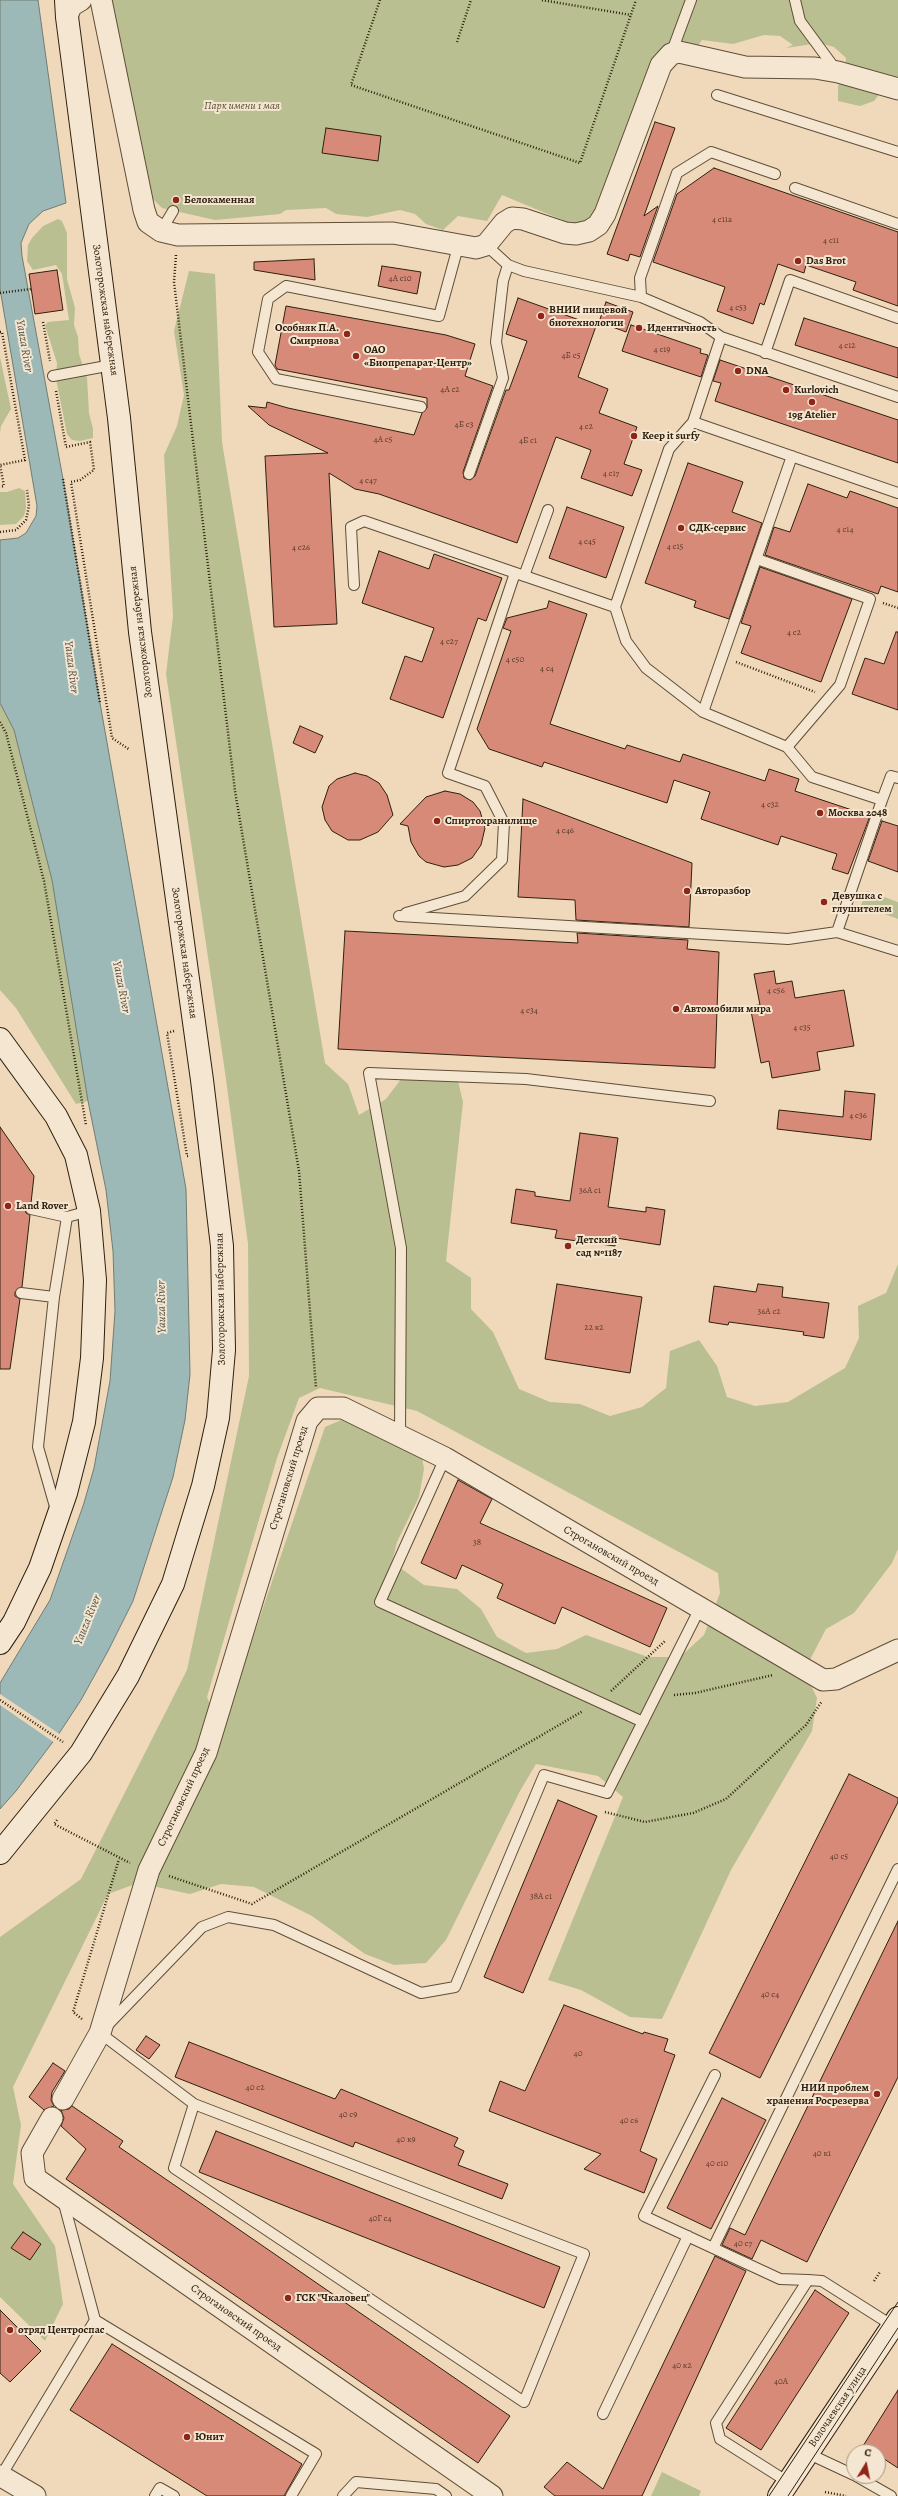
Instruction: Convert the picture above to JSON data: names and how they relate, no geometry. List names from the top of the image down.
{
  "streets": {
    "main road": ["Золоторожская набережная", "Волочаевская улица"],
    "street": ["Строгановский проезд"]
  },
  "water": ["Yauza River"],
  "parks": ["Парк имени 1 мая"],
  "places": [
    "Белокаменная",
    "Das Brot",
    "ВНИИ пищевой биотехнологии",
    "Идентичность",
    "Особняк П.А. Смирнова",
    "ОАО «Биопрепарат-Центр»",
    "DNA",
    "Kurlovich",
    "19g Atelier",
    "Keep it surfy",
    "СДК-сервис",
    "Москва 2048",
    "Спиртохранилище",
    "Авторазбор",
    "Девушка с глушителем",
    "Автомобили мира",
    "Land Rover",
    "Детский сад №1187",
    "НИИ проблем хранения Росрезерва",
    "ГСК \"Чкаловец\"",
    "отряд Центроспас",
    "Юнит"
  ],
  "house_numbers": [
    "4 с11а",
    "4 с11",
    "4А с10",
    "4 с53",
    "4 с12",
    "4 с19",
    "4Б с5",
    "4А с2",
    "4Б с3",
    "4 с2",
    "4А с5",
    "4Б с1",
    "4 с17",
    "4 с47",
    "4 с14",
    "4 с45",
    "4 с15",
    "4 с26",
    "4 с2",
    "4 с27",
    "4 с50",
    "4 с4",
    "4 с32",
    "4 с46",
    "4 с56",
    "4 с34",
    "4 с35",
    "4 с36",
    "36А с1",
    "36А с2",
    "22 к2",
    "38",
    "40 с5",
    "38А с1",
    "40 с4",
    "40",
    "40 с2",
    "40 с9",
    "40 с6",
    "40 к9",
    "40 к1",
    "40 c10",
    "40Г с4",
    "40 с7",
    "40 к2",
    "40А"
  ],
  "north": "top"
}
